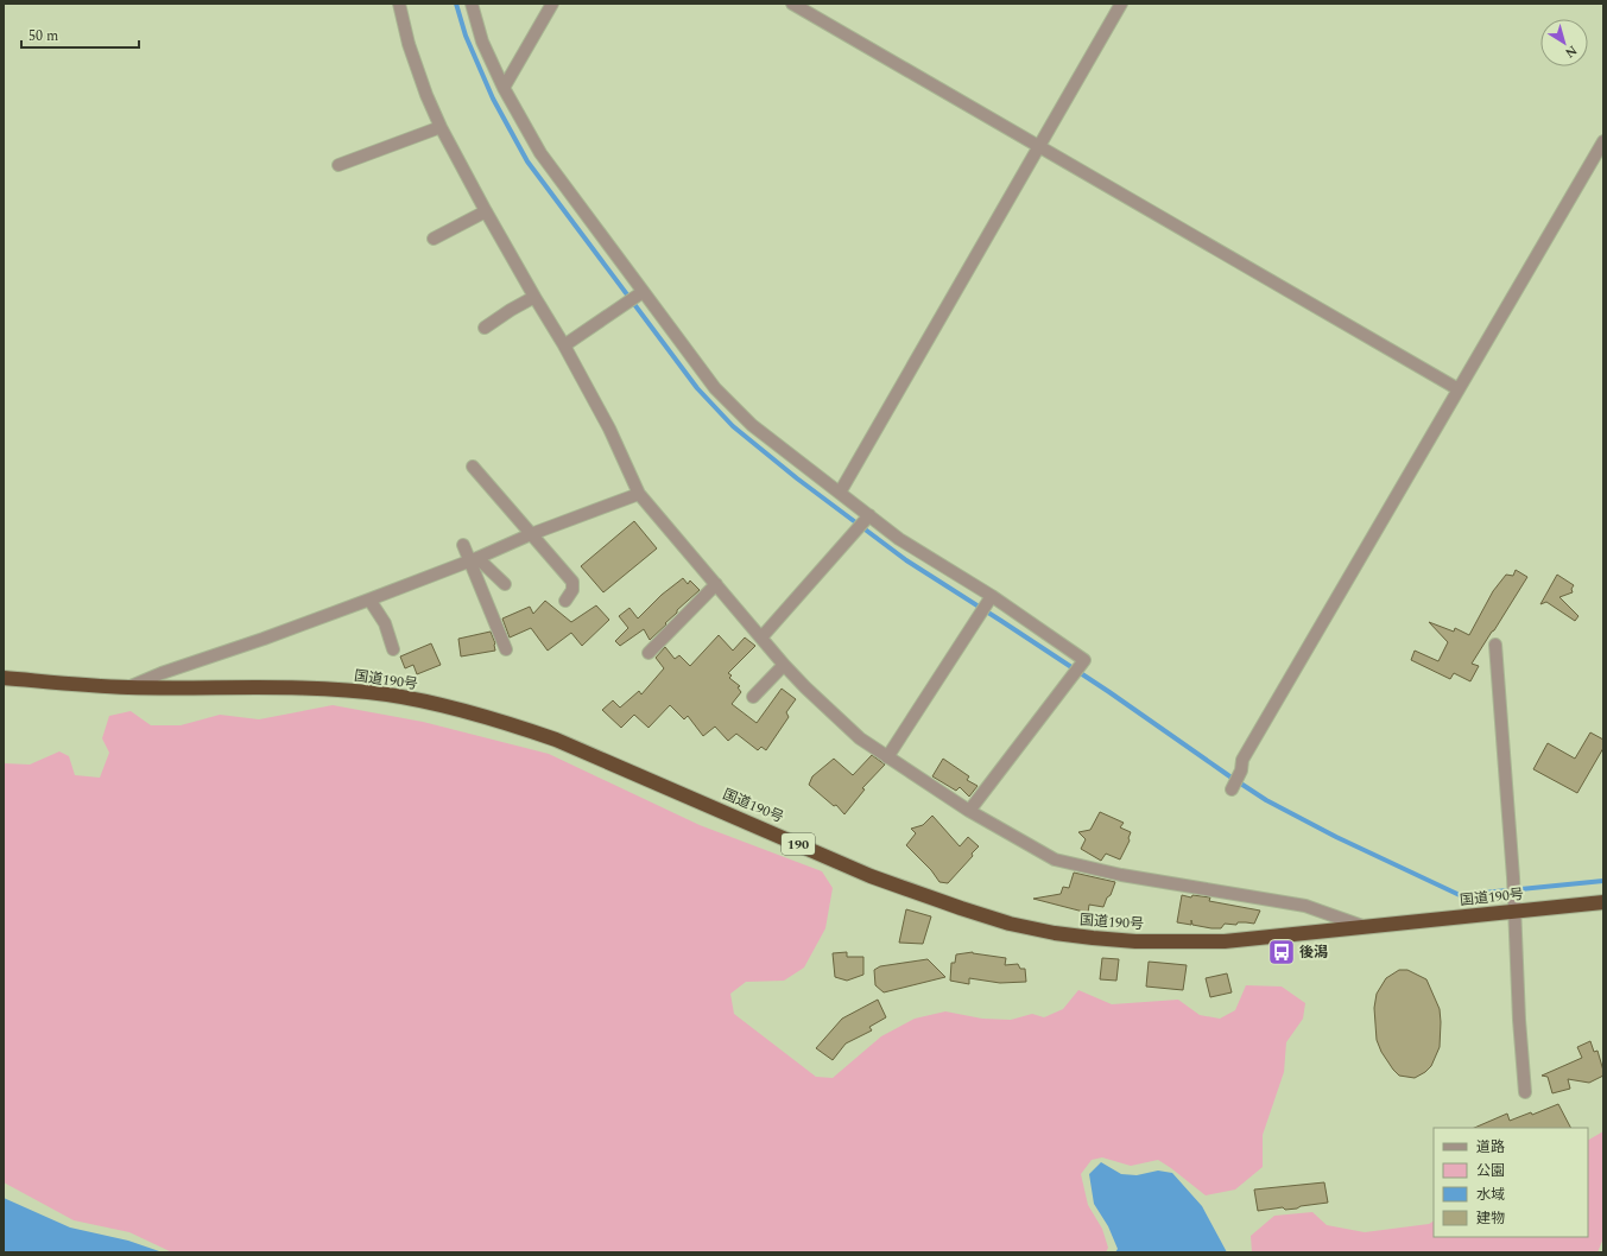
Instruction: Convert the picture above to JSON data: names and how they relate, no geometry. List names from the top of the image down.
{
  "streets": {
    "highway": ["国道190号", "190"]
  },
  "places": {
    "bus stop": ["後潟"]
  },
  "legend": [
    "道路",
    "公園",
    "水域",
    "建物"
  ],
  "scale_bar": "50 m",
  "north": "bottom right"
}
